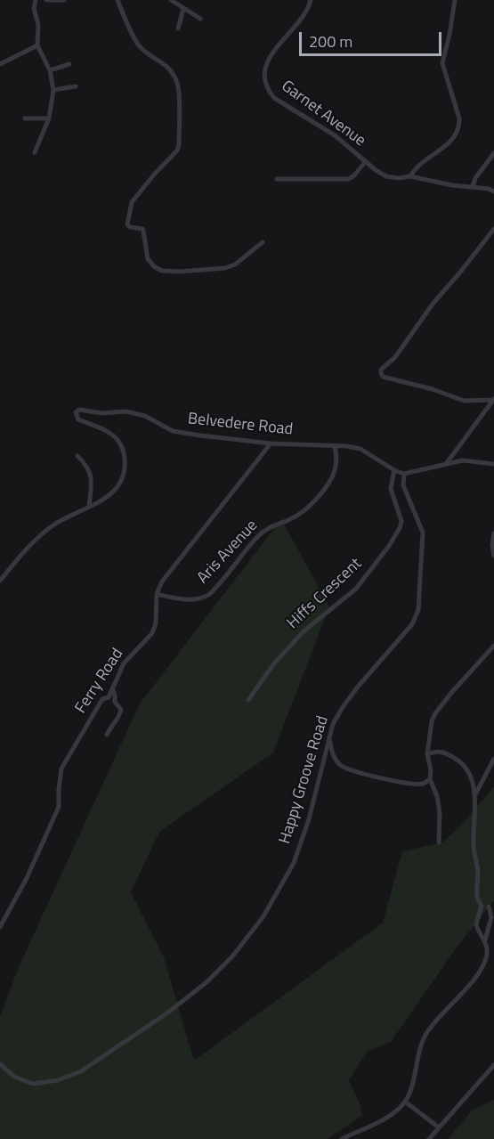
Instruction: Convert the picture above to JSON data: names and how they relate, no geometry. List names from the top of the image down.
{
  "streets": {
    "street": [
      "Garnet Avenue",
      "Belvedere Road",
      "Aris Avenue",
      "Hiffs Crescent",
      "Ferry Road",
      "Happy Groove Road"
    ]
  },
  "crossings": [
    ["Belvedere Road", "Aris Avenue"],
    ["Belvedere Road", "Hiffs Crescent"],
    ["Belvedere Road", "Ferry Road"],
    ["Belvedere Road", "Happy Groove Road"],
    ["Aris Avenue", "Ferry Road"]
  ],
  "scale_bar": "200 m"
}
